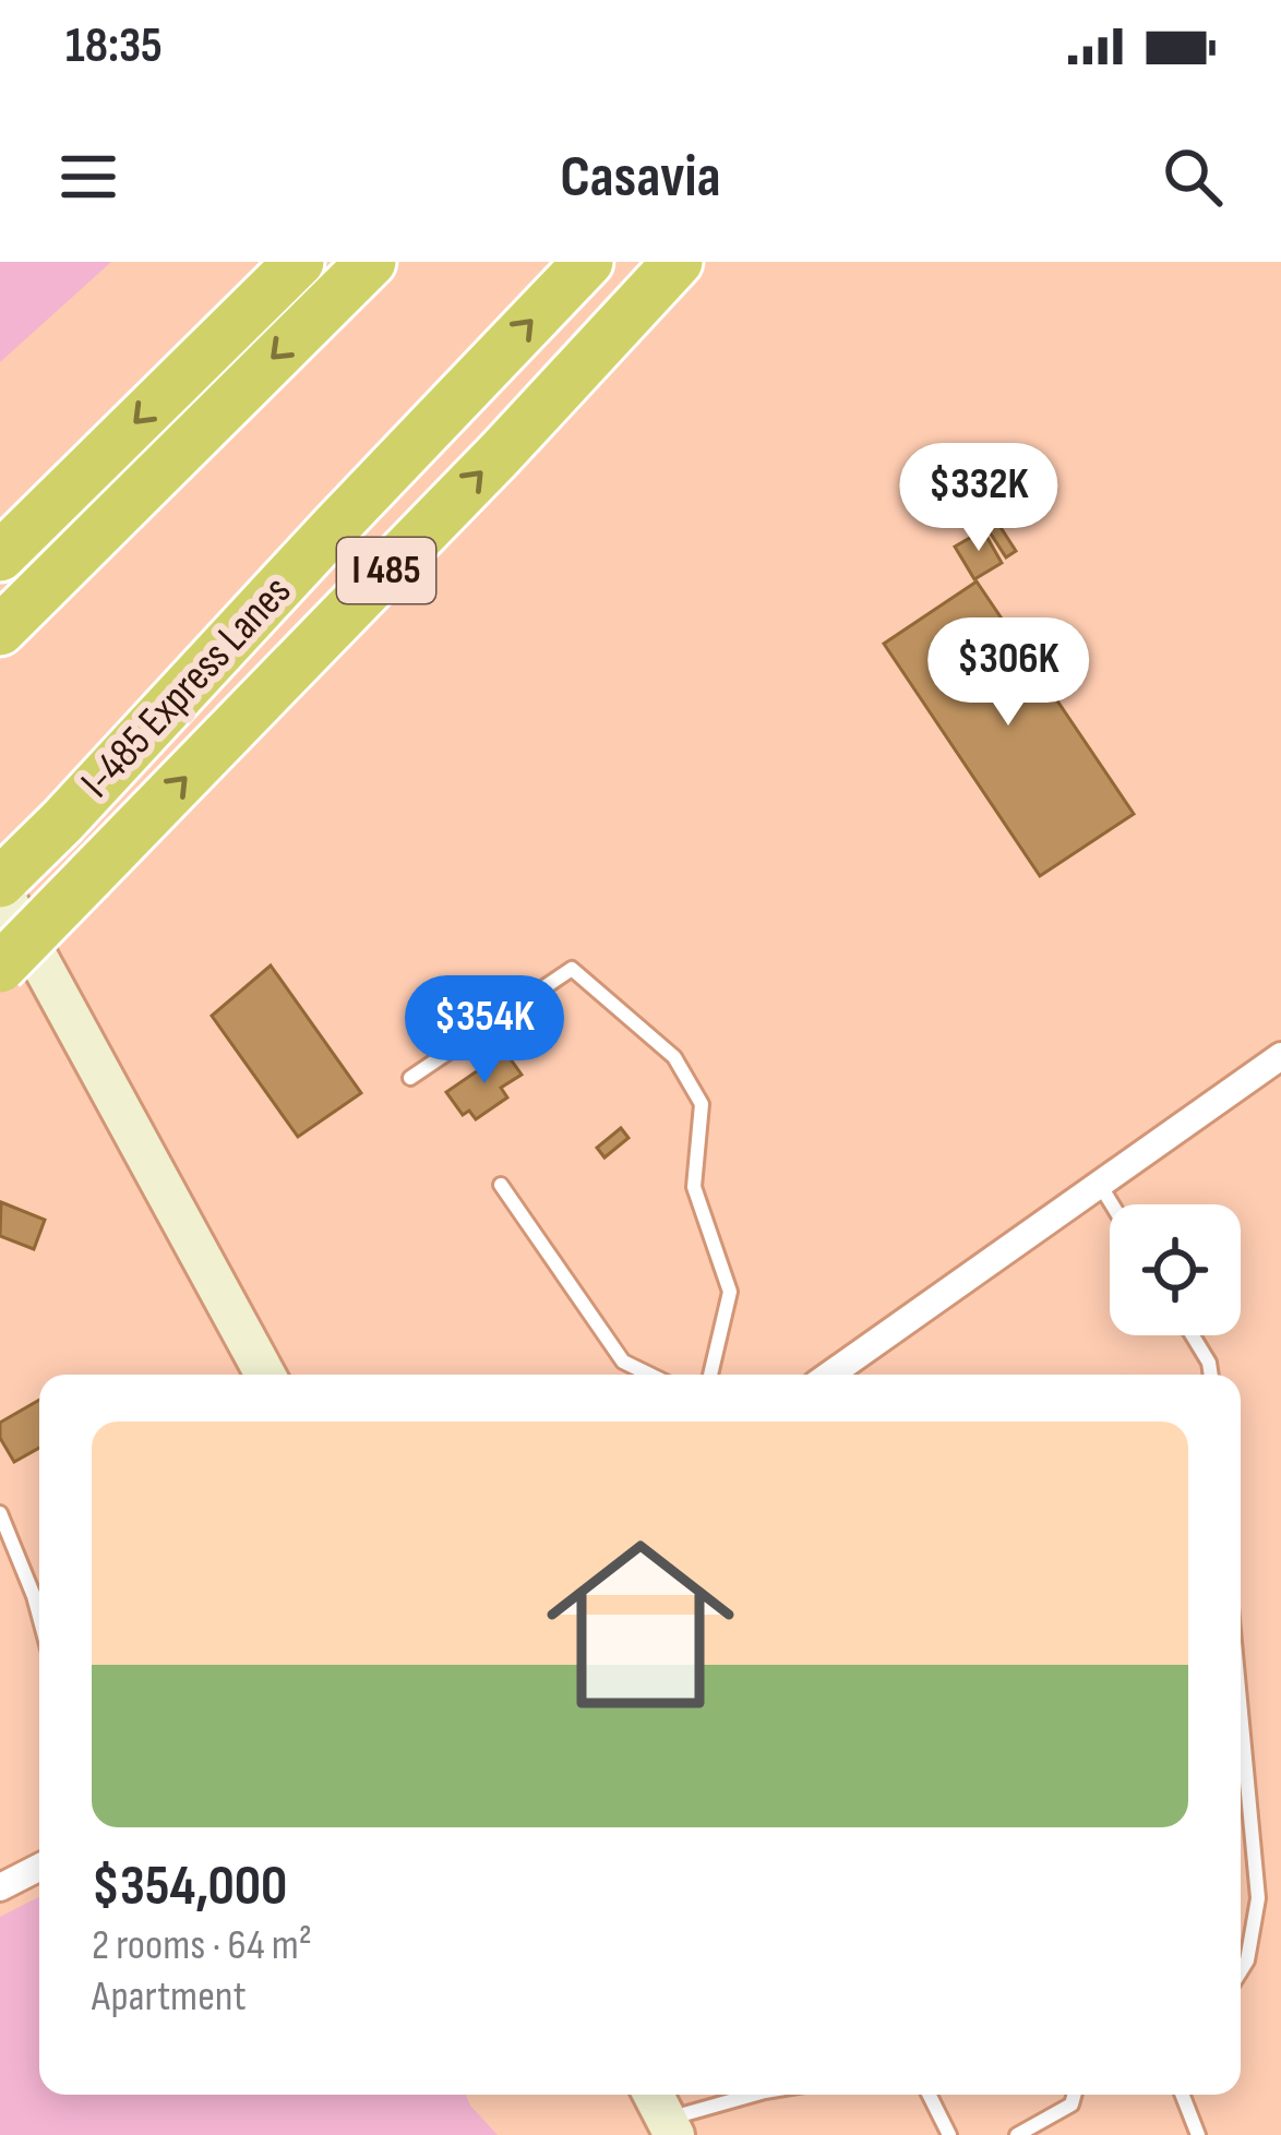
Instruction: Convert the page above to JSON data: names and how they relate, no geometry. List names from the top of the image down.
{
  "streets": {
    "highway": ["I 485", "I-485 Express Lanes"]
  },
  "page": {
    "status": "18:35",
    "header": "Casavia",
    "price": ["$332K", "$306K", "$354K"],
    "list": [
      {
        "name": "$354,000",
        "note": "2 rooms · 64 m² · Apartment"
      }
    ]
  }
}
